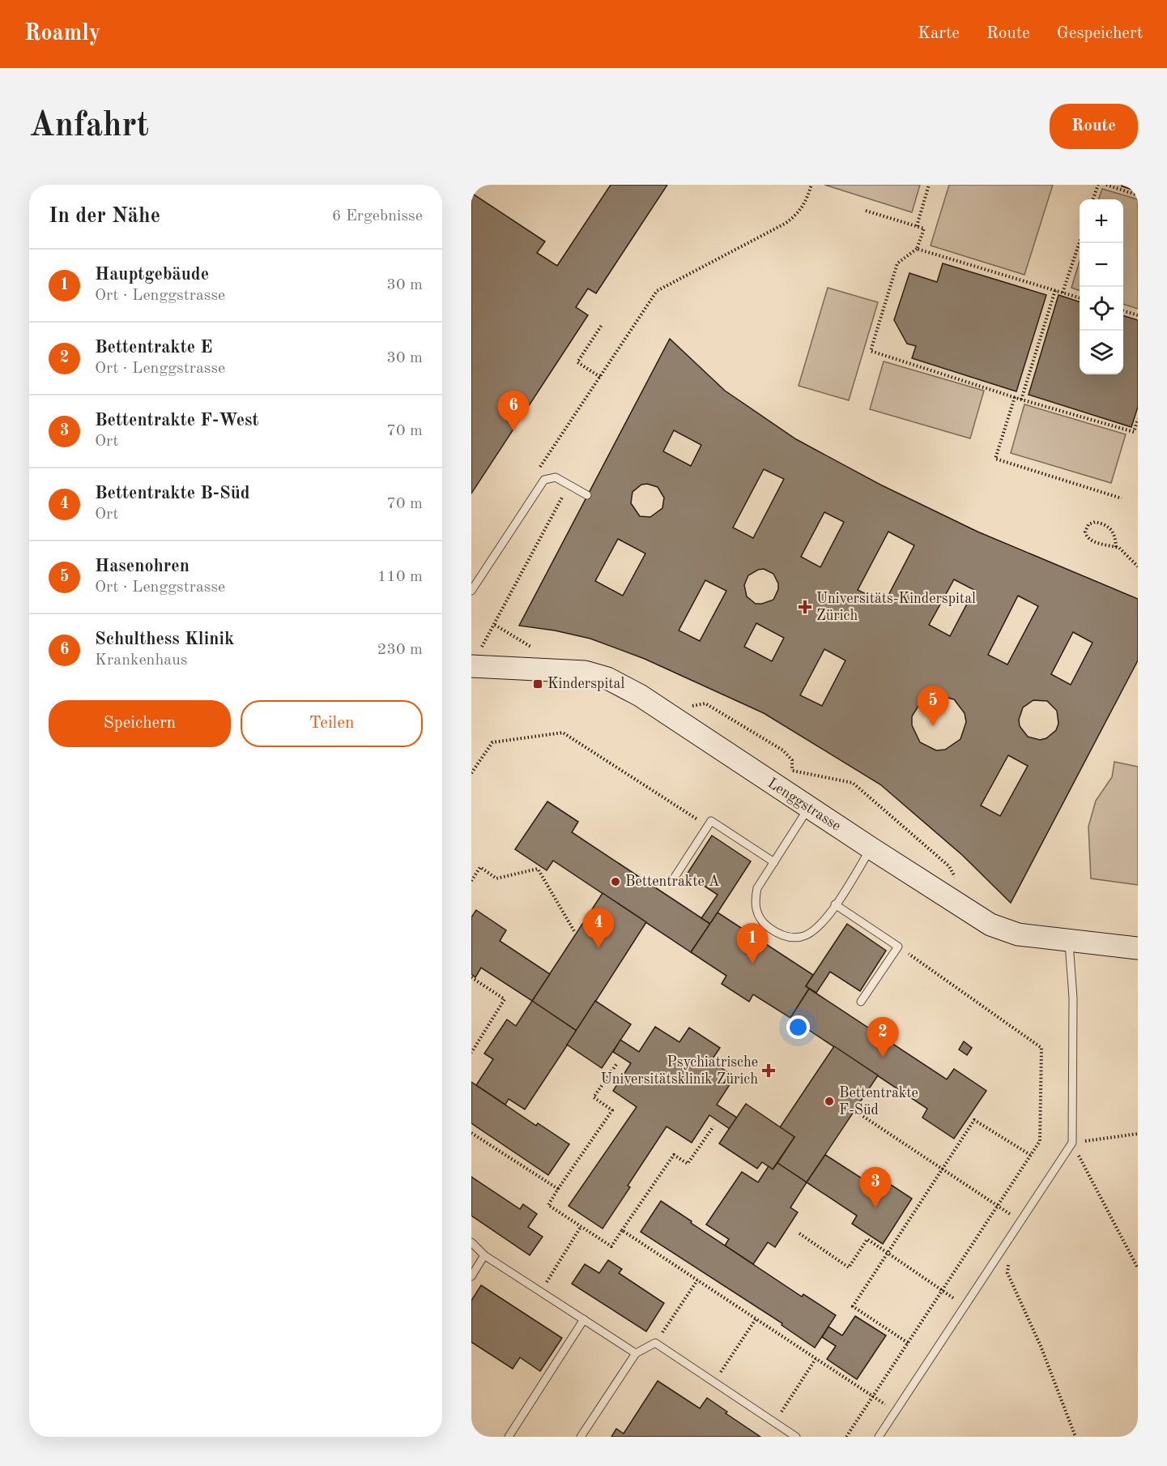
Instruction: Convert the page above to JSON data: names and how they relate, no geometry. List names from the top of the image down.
{
  "streets": {
    "street": ["Lenggstrasse"]
  },
  "places": {
    "health": ["Universitäts-Kinderspital Zürich", "Psychiatrische Universitätsklinik Zürich"],
    "transit": ["Kinderspital"],
    "other": ["Bettentrakte A", "Bettentrakte F-Süd"]
  },
  "page": {
    "header": "Roamly",
    "nav": ["Karte", "Route", "Gespeichert"],
    "buttons": [
      "Route",
      ["Speichern", "Teilen"]
    ],
    "title": "Anfahrt",
    "heading": ["In der Nähe", "6 Ergebnisse"],
    "map_buttons": ["+", "−"],
    "list": [
      {
        "mark": "1",
        "name": "Hauptgebäude",
        "note": "Ort · Lenggstrasse",
        "value": "30 m"
      },
      {
        "mark": "2",
        "name": "Bettentrakte E",
        "note": "Ort · Lenggstrasse",
        "value": "30 m"
      },
      {
        "mark": "3",
        "name": "Bettentrakte F-West",
        "note": "Ort",
        "value": "70 m"
      },
      {
        "mark": "4",
        "name": "Bettentrakte B-Süd",
        "note": "Ort",
        "value": "70 m"
      },
      {
        "mark": "5",
        "name": "Hasenohren",
        "note": "Ort · Lenggstrasse",
        "value": "110 m"
      },
      {
        "mark": "6",
        "name": "Schulthess Klinik",
        "note": "Krankenhaus",
        "value": "230 m"
      }
    ],
    "pins": [
      "6",
      "5",
      "4",
      "1",
      "2",
      "3"
    ]
  }
}
